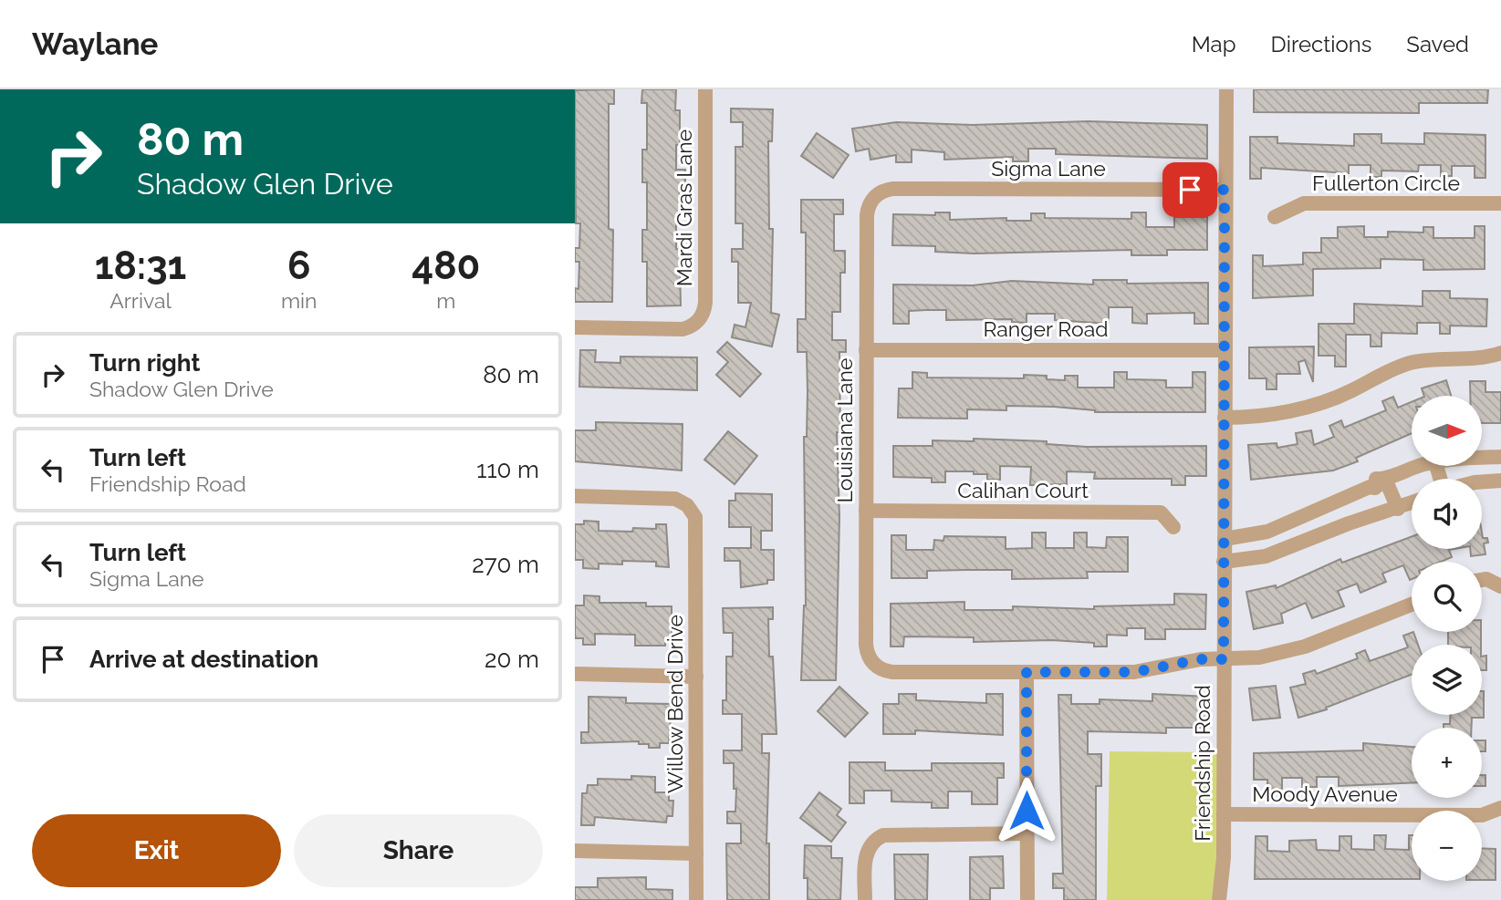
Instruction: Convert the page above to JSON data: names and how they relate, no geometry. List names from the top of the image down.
{
  "streets": {
    "street": [
      "Sigma Lane",
      "Fullerton Circle",
      "Mardi Gras Lane",
      "Ranger Road",
      "Louisiana Lane",
      "Calihan Court",
      "Willow Bend Drive",
      "Friendship Road",
      "Moody Avenue"
    ]
  },
  "crossings": [
    ["Sigma Lane", "Louisiana Lane"],
    ["Sigma Lane", "Friendship Road"],
    ["Ranger Road", "Louisiana Lane"],
    ["Ranger Road", "Friendship Road"],
    ["Louisiana Lane", "Calihan Court"],
    ["Friendship Road", "Moody Avenue"]
  ],
  "north": "right",
  "page": {
    "header": "Waylane",
    "nav": ["Map", "Directions", "Saved"],
    "turn": ["80 m", "Shadow Glen Drive"],
    "eta": [
      "18:31",
      "Arrival",
      "6",
      "min",
      "480",
      "m"
    ],
    "list": [
      {
        "name": "Turn right",
        "note": "Shadow Glen Drive",
        "value": "80 m"
      },
      {
        "name": "Turn left",
        "note": "Friendship Road",
        "value": "110 m"
      },
      {
        "name": "Turn left",
        "note": "Sigma Lane",
        "value": "270 m"
      },
      {
        "name": "Arrive at destination",
        "value": "20 m"
      }
    ],
    "map_buttons": ["+", "−"],
    "buttons": ["Exit", "Share"]
  }
}
